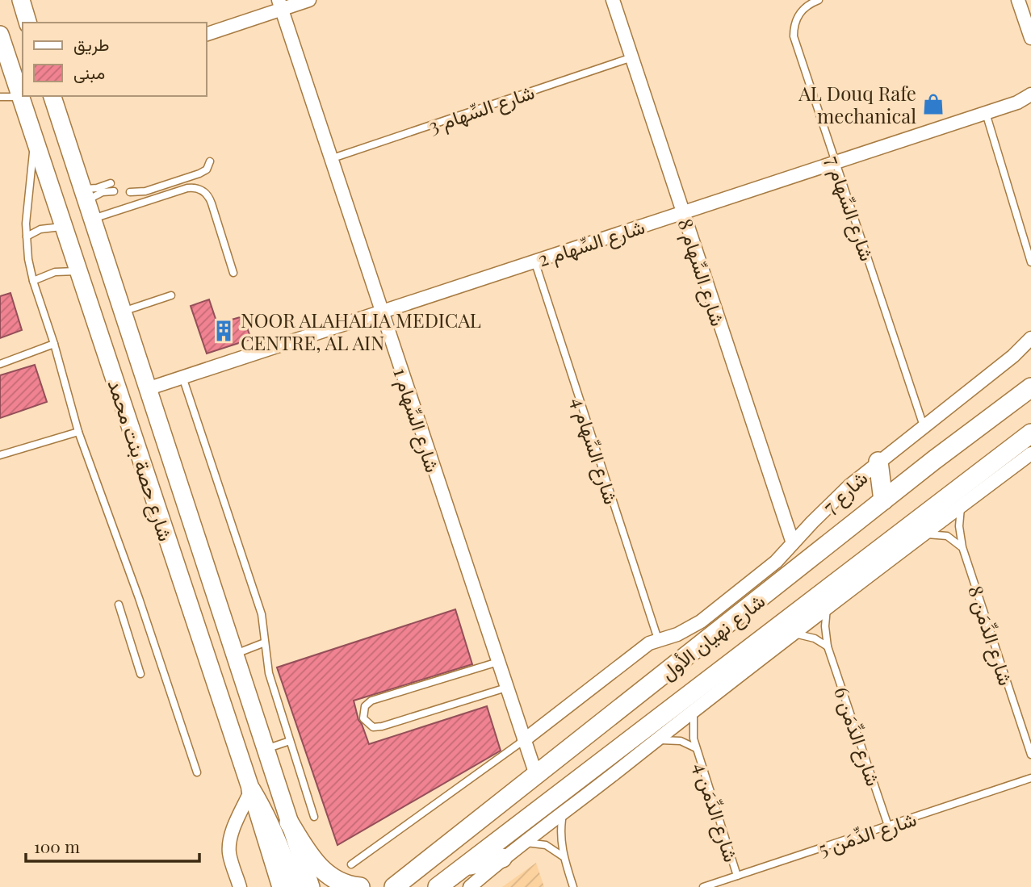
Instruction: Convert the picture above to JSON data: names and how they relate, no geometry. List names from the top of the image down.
{
  "streets": {
    "main road": ["شارع نهيان الأول"],
    "street": [
      "شارع السِّهام 2",
      "شارع السِّهام 8",
      "شارع السِّهام 1",
      "شارع حصة بنت محمد",
      "شارع 7"
    ],
    "lane": [
      "شارع السِّهام 3",
      "شارع السِّهام 7",
      "شارع السِّهام 4",
      "شارع الدِّمَن 8",
      "شارع الدِّمَن 6",
      "شارع الدِّمَن 4",
      "شارع الدِّمَن 5"
    ]
  },
  "crossings": [
    ["شارع السِّهام 3", "شارع السِّهام 8"],
    ["شارع السِّهام 3", "شارع السِّهام 1"],
    ["شارع السِّهام 7", "شارع السِّهام 2"],
    ["شارع السِّهام 7", "شارع 7"],
    ["شارع السِّهام 2", "شارع السِّهام 8"],
    ["شارع السِّهام 2", "شارع السِّهام 1"],
    ["شارع السِّهام 2", "شارع السِّهام 4"],
    ["شارع السِّهام 2", "شارع حصة بنت محمد"],
    ["شارع السِّهام 8", "شارع 7"],
    ["شارع السِّهام 1", "شارع 7"],
    ["شارع السِّهام 1", "شارع نهيان الأول"],
    ["شارع السِّهام 4", "شارع 7"],
    ["شارع الدِّمَن 6", "شارع الدِّمَن 5"],
    ["شارع الدِّمَن 4", "شارع الدِّمَن 5"]
  ],
  "places": {
    "shop": ["AL Douq Rafe mechanical"],
    "building": ["NOOR ALAHALIA MEDICAL CENTRE, AL AIN"]
  },
  "legend": ["طريق", "مبنى"],
  "scale_bar": "100 m"
}
